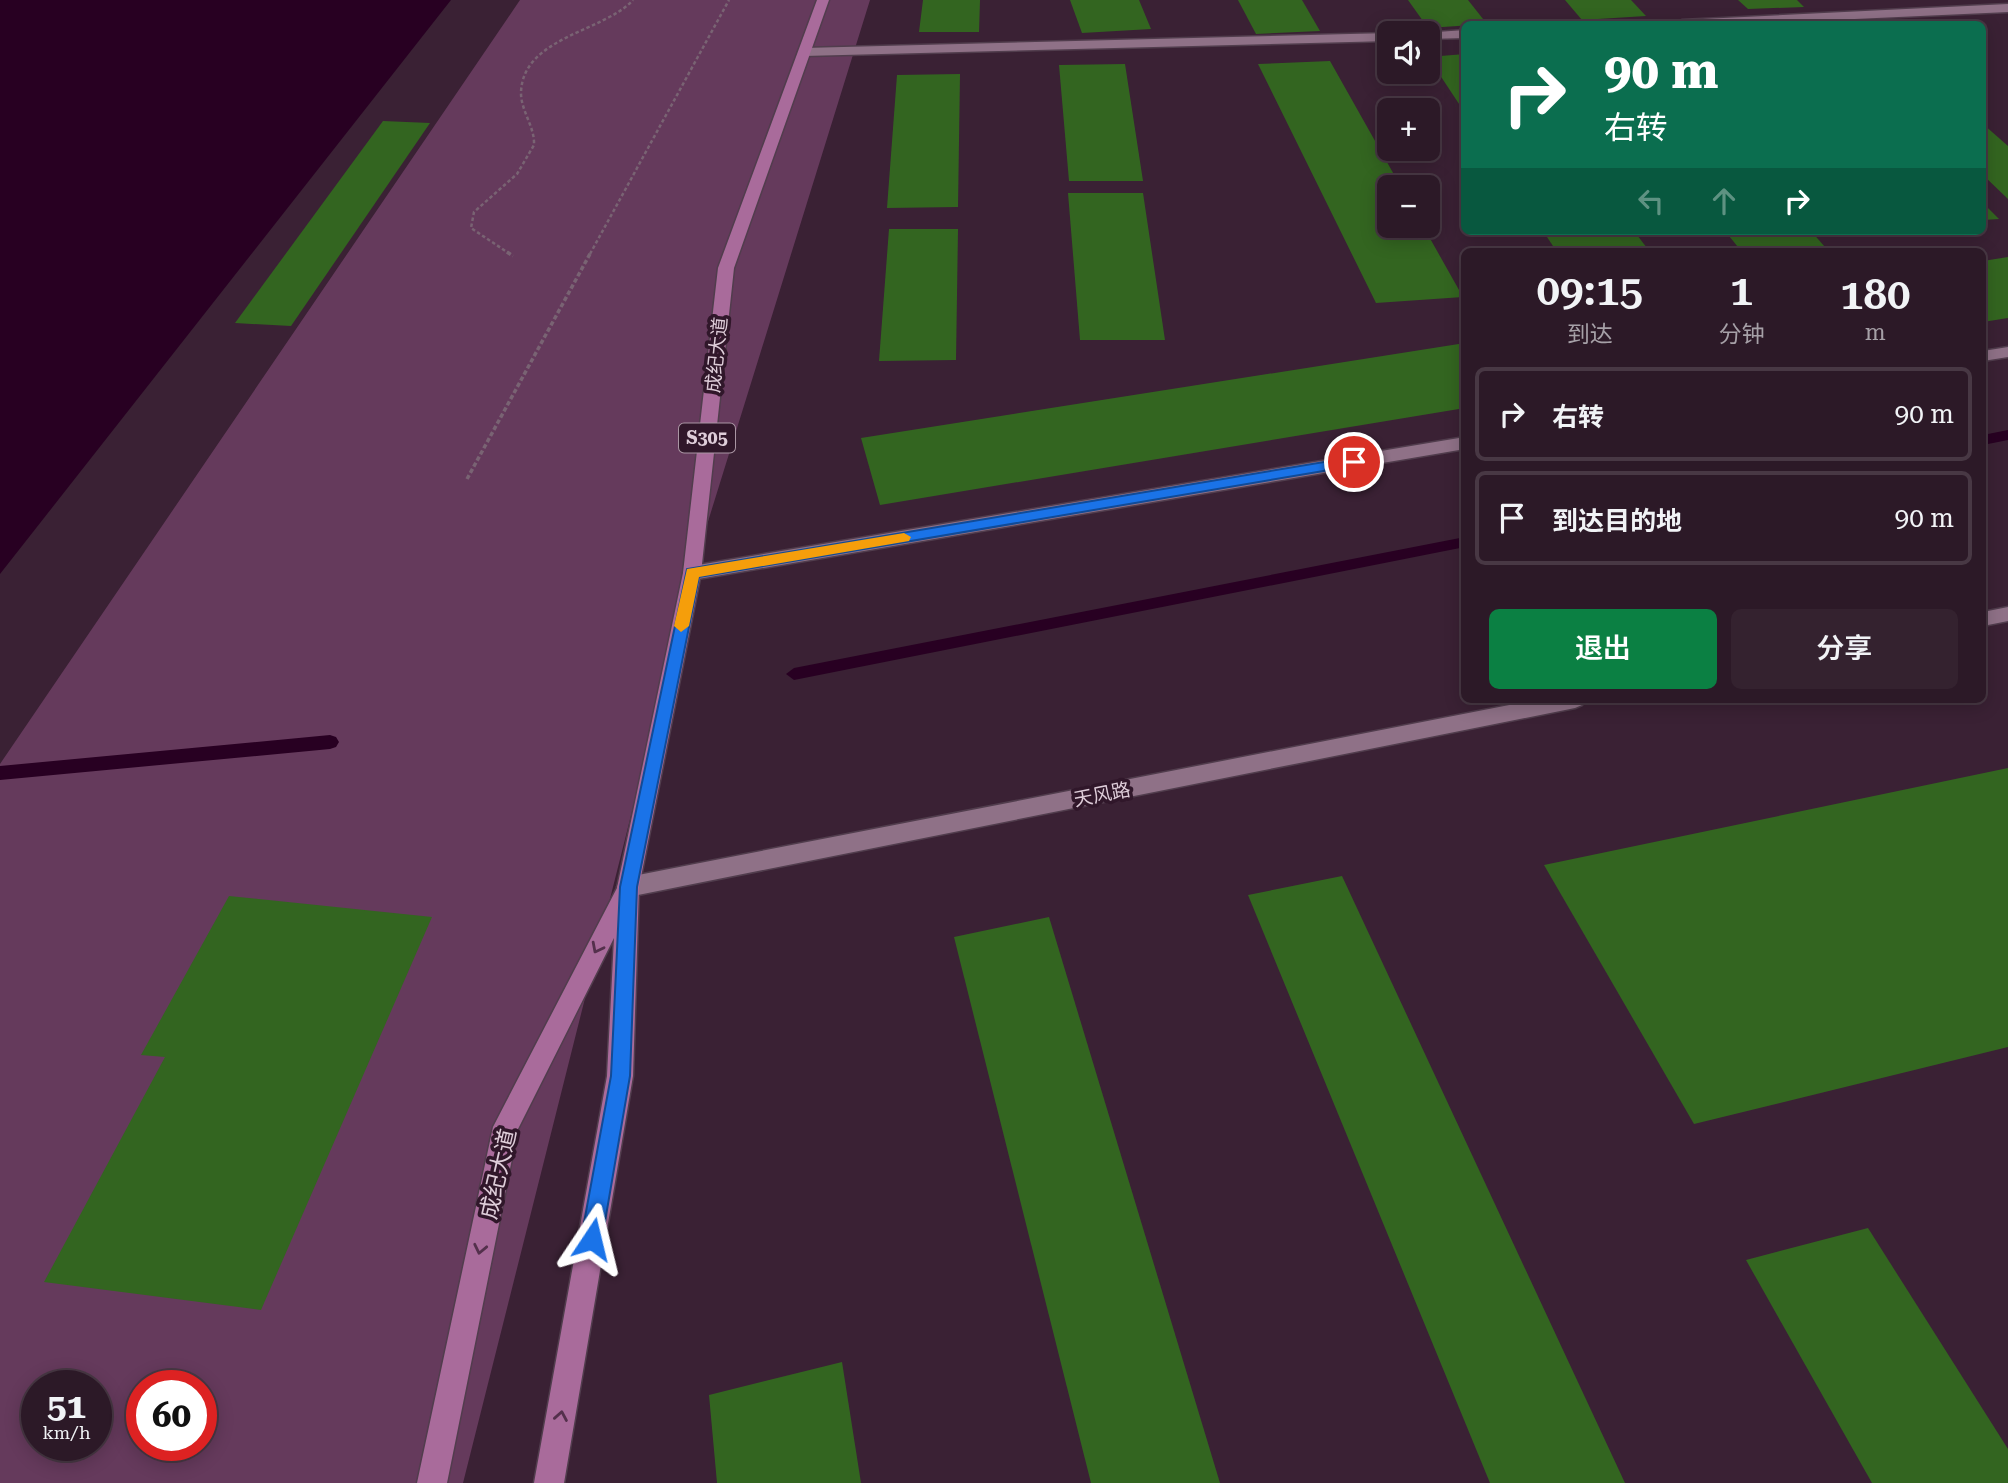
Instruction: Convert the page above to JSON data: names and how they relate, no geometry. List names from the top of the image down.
{
  "streets": {
    "main road": ["成纪大道", "S305"],
    "street": ["天风路"]
  },
  "crossings": [
    ["成纪大道", "天风路"]
  ],
  "page": {
    "map_buttons": ["+", "−"],
    "turn": ["90 m", "右转"],
    "eta": [
      "09:15",
      "到达",
      "1",
      "分钟",
      "180",
      "m"
    ],
    "list": [
      {
        "name": "右转",
        "value": "90 m"
      },
      {
        "name": "到达目的地",
        "value": "90 m"
      }
    ],
    "buttons": ["退出", "分享"],
    "speed": "51 km/h",
    "limit": "60"
  }
}
